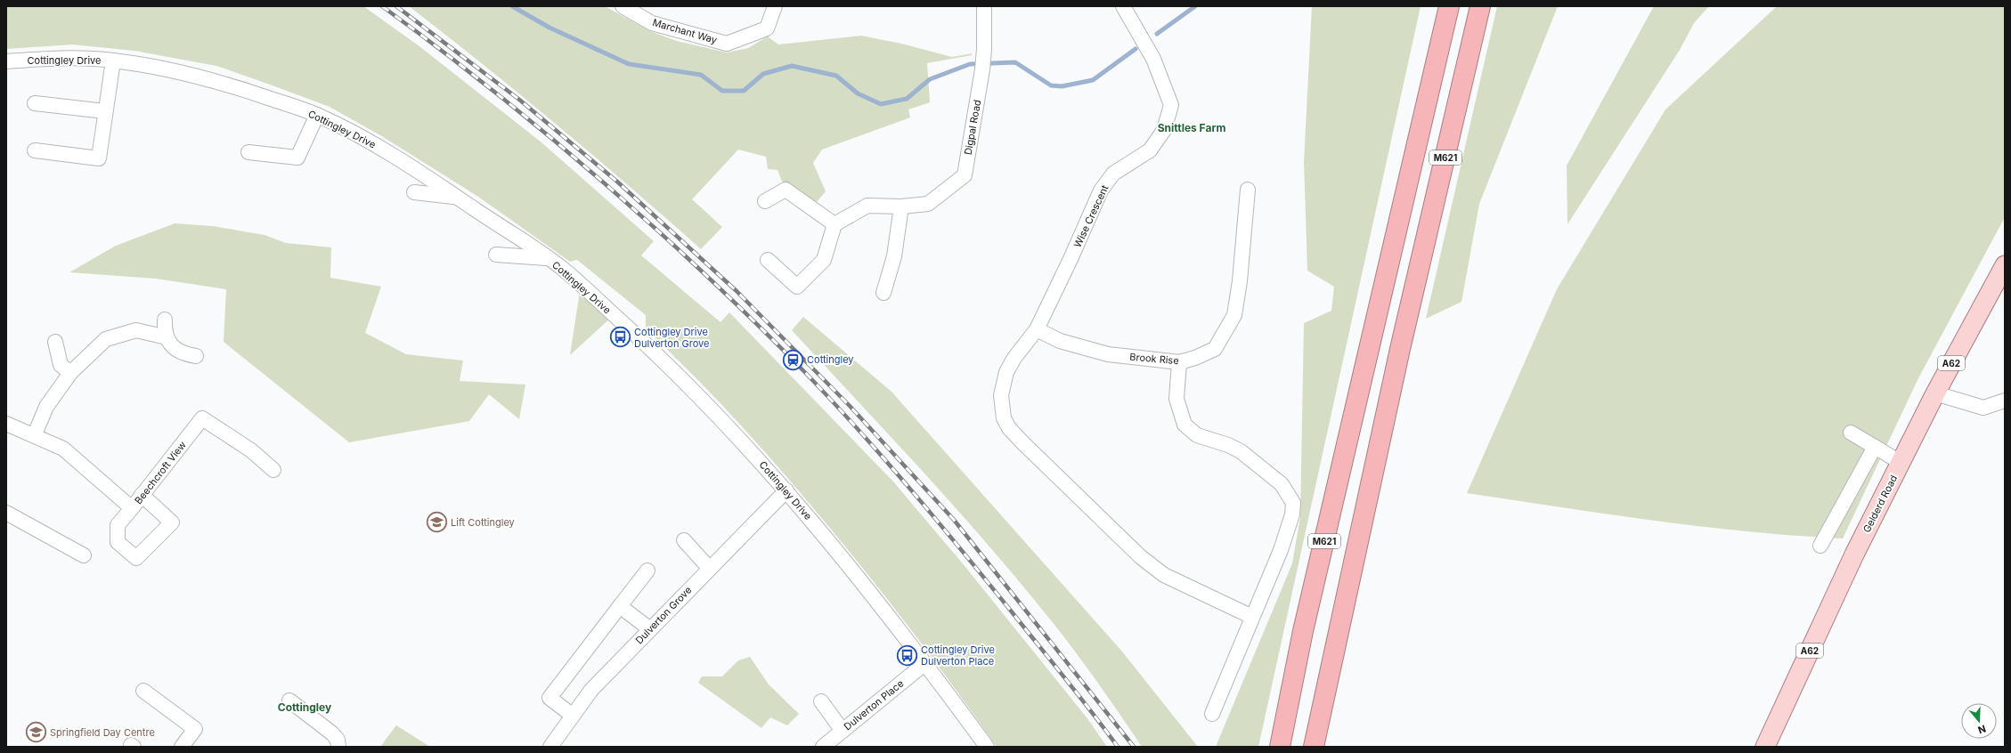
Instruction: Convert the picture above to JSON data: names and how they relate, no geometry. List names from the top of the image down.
{
  "streets": {
    "highway": ["M621"],
    "main road": ["A62", "Gelderd Road"],
    "street": [
      "Marchant Way",
      "Cottingley Drive",
      "Digpal Road",
      "Wise Crescent",
      "Brook Rise",
      "Beechcroft View",
      "Dulverton Grove",
      "Dulverton Place"
    ]
  },
  "crossings": [
    ["Cottingley Drive", "Dulverton Grove"],
    ["Cottingley Drive", "Dulverton Place"],
    ["Wise Crescent", "Brook Rise"]
  ],
  "districts": ["Snittles Farm", "Cottingley"],
  "places": {
    "bus stop": ["Cottingley Drive Dulverton Grove", "Cottingley Drive Dulverton Place"],
    "station": ["Cottingley"],
    "school or university": ["Lift Cottingley", "Springfield Day Centre"]
  },
  "north": "bottom"
}
